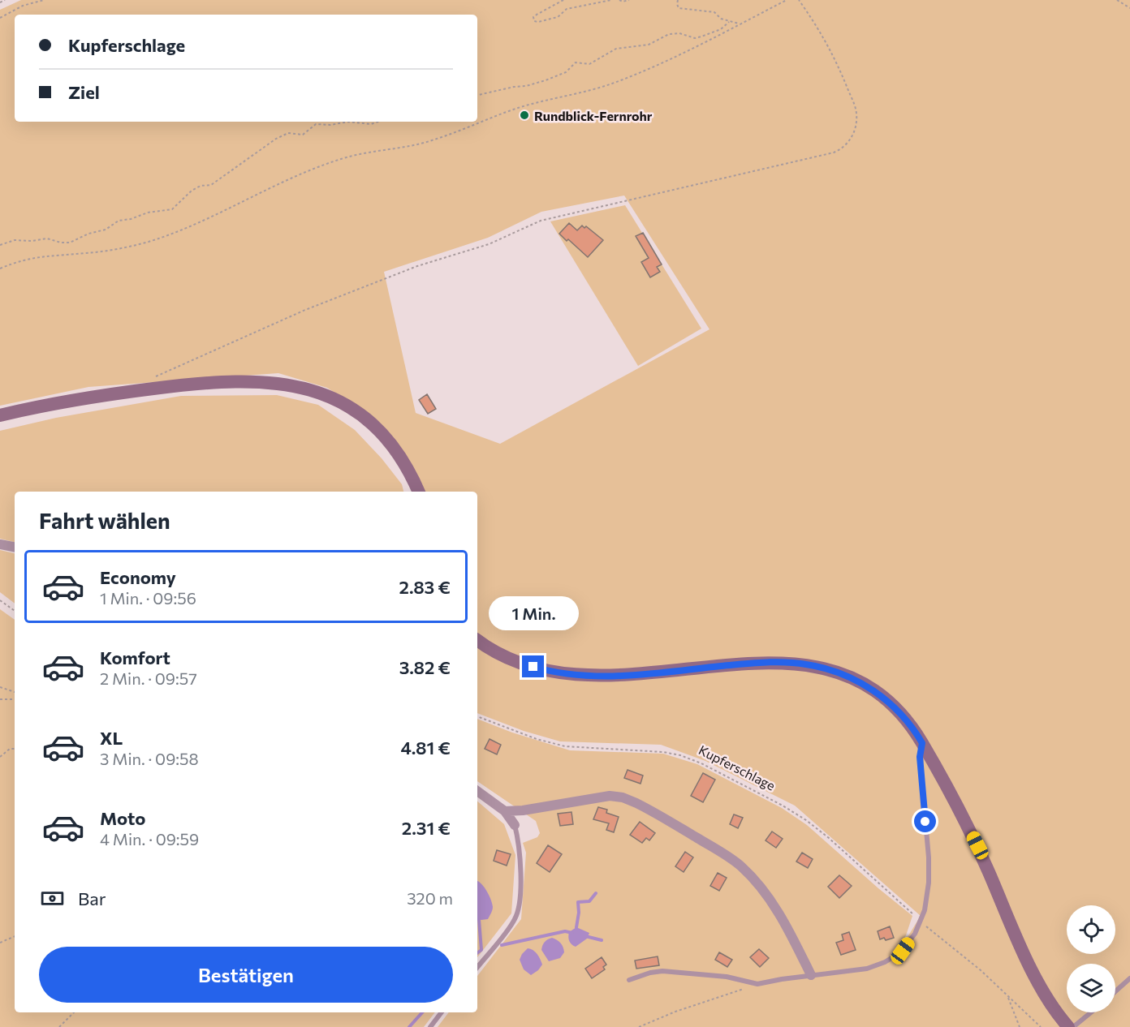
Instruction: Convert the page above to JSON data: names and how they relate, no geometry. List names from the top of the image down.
{
  "streets": {
    "path": ["Kupferschlage"]
  },
  "places": ["Rundblick-Fernrohr"],
  "page": {
    "banner": ["Kupferschlage", "Ziel"],
    "heading": "Fahrt wählen",
    "list": [
      {
        "name": "Economy",
        "note": "1 Min. · 09:56",
        "value": "2.83 €"
      },
      {
        "name": "Komfort",
        "note": "2 Min. · 09:57",
        "value": "3.82 €"
      },
      {
        "name": "XL",
        "note": "3 Min. · 09:58",
        "value": "4.81 €"
      },
      {
        "name": "Moto",
        "note": "4 Min. · 09:59",
        "value": "2.31 €"
      }
    ],
    "bubble": "1 Min.",
    "pay": ["Bar", "320 m"],
    "buttons": "Bestätigen"
  }
}
